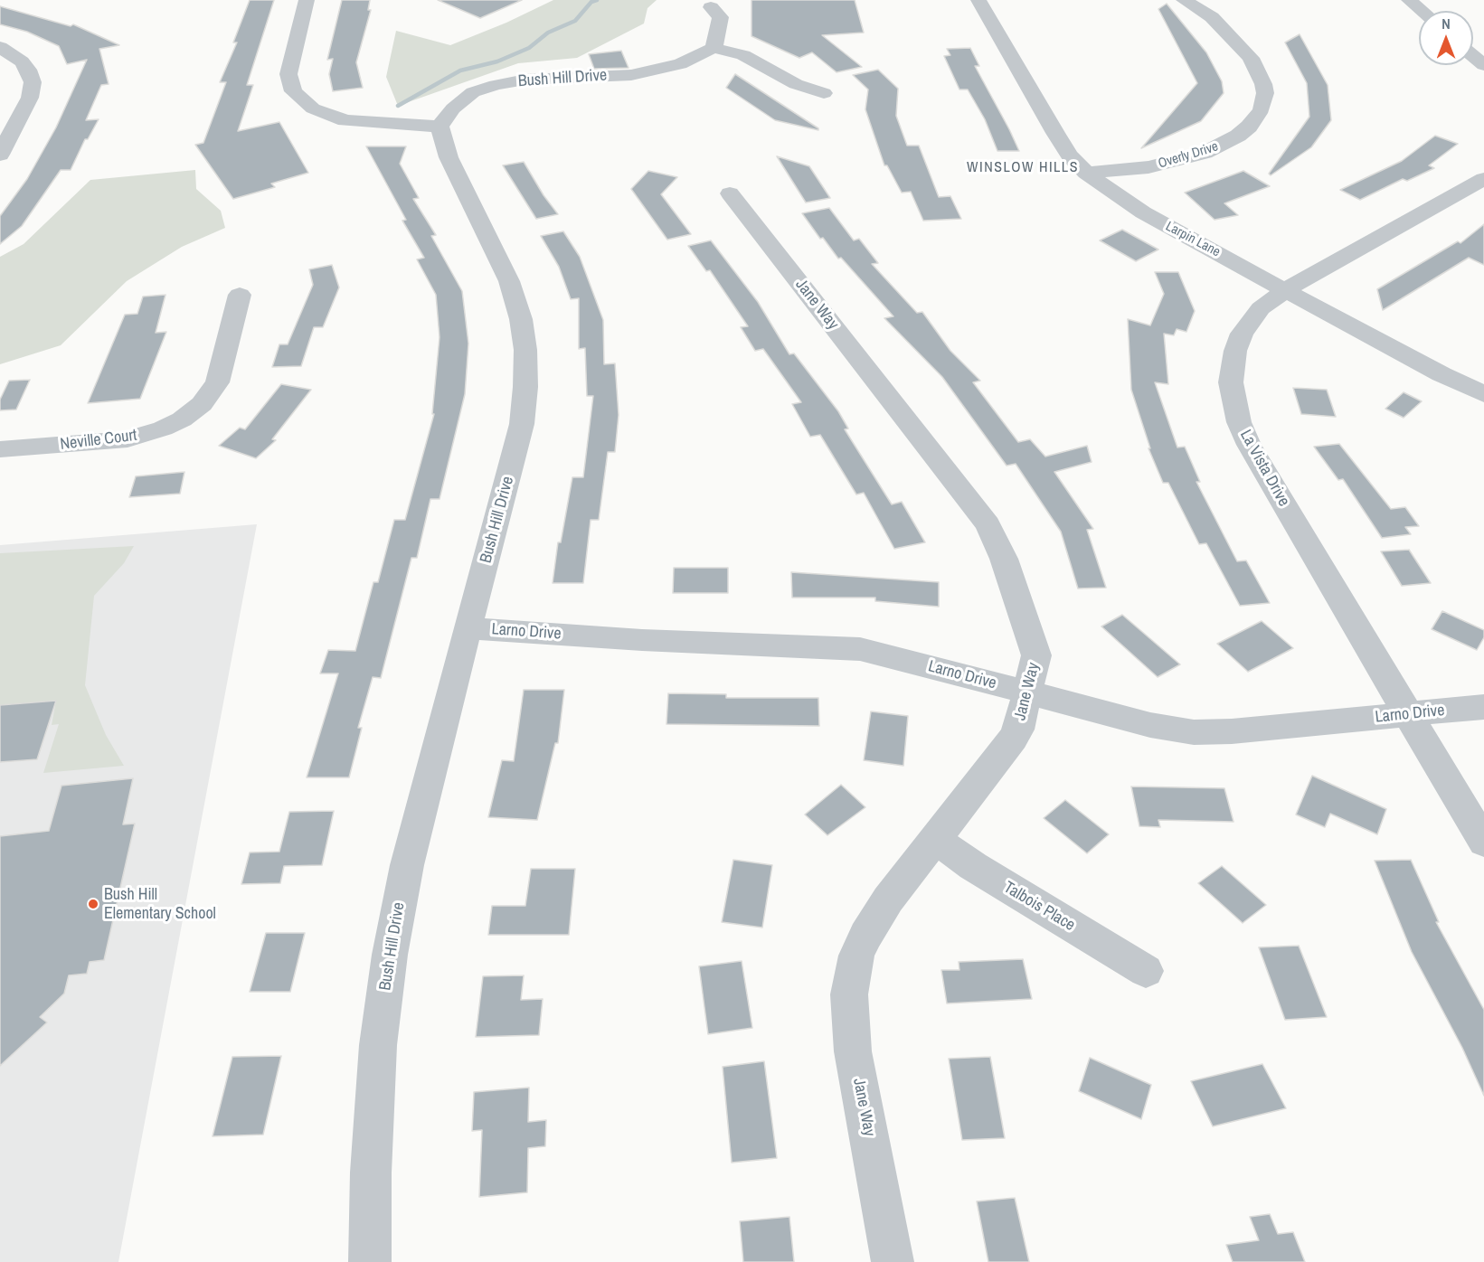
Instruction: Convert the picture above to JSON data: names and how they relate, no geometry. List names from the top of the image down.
{
  "streets": {
    "street": [
      "Bush Hill Drive",
      "Overly Drive",
      "Larpin Lane",
      "Jane Way",
      "Neville Court",
      "La Vista Drive",
      "Larno Drive",
      "Talbois Place"
    ]
  },
  "crossings": [
    ["Bush Hill Drive", "Larno Drive"],
    ["Overly Drive", "Larpin Lane"],
    ["Larpin Lane", "La Vista Drive"],
    ["Jane Way", "Larno Drive"],
    ["Jane Way", "Talbois Place"],
    ["La Vista Drive", "Larno Drive"]
  ],
  "districts": ["WINSLOW HILLS"],
  "places": ["Bush Hill Elementary School"],
  "north": "top"
}
